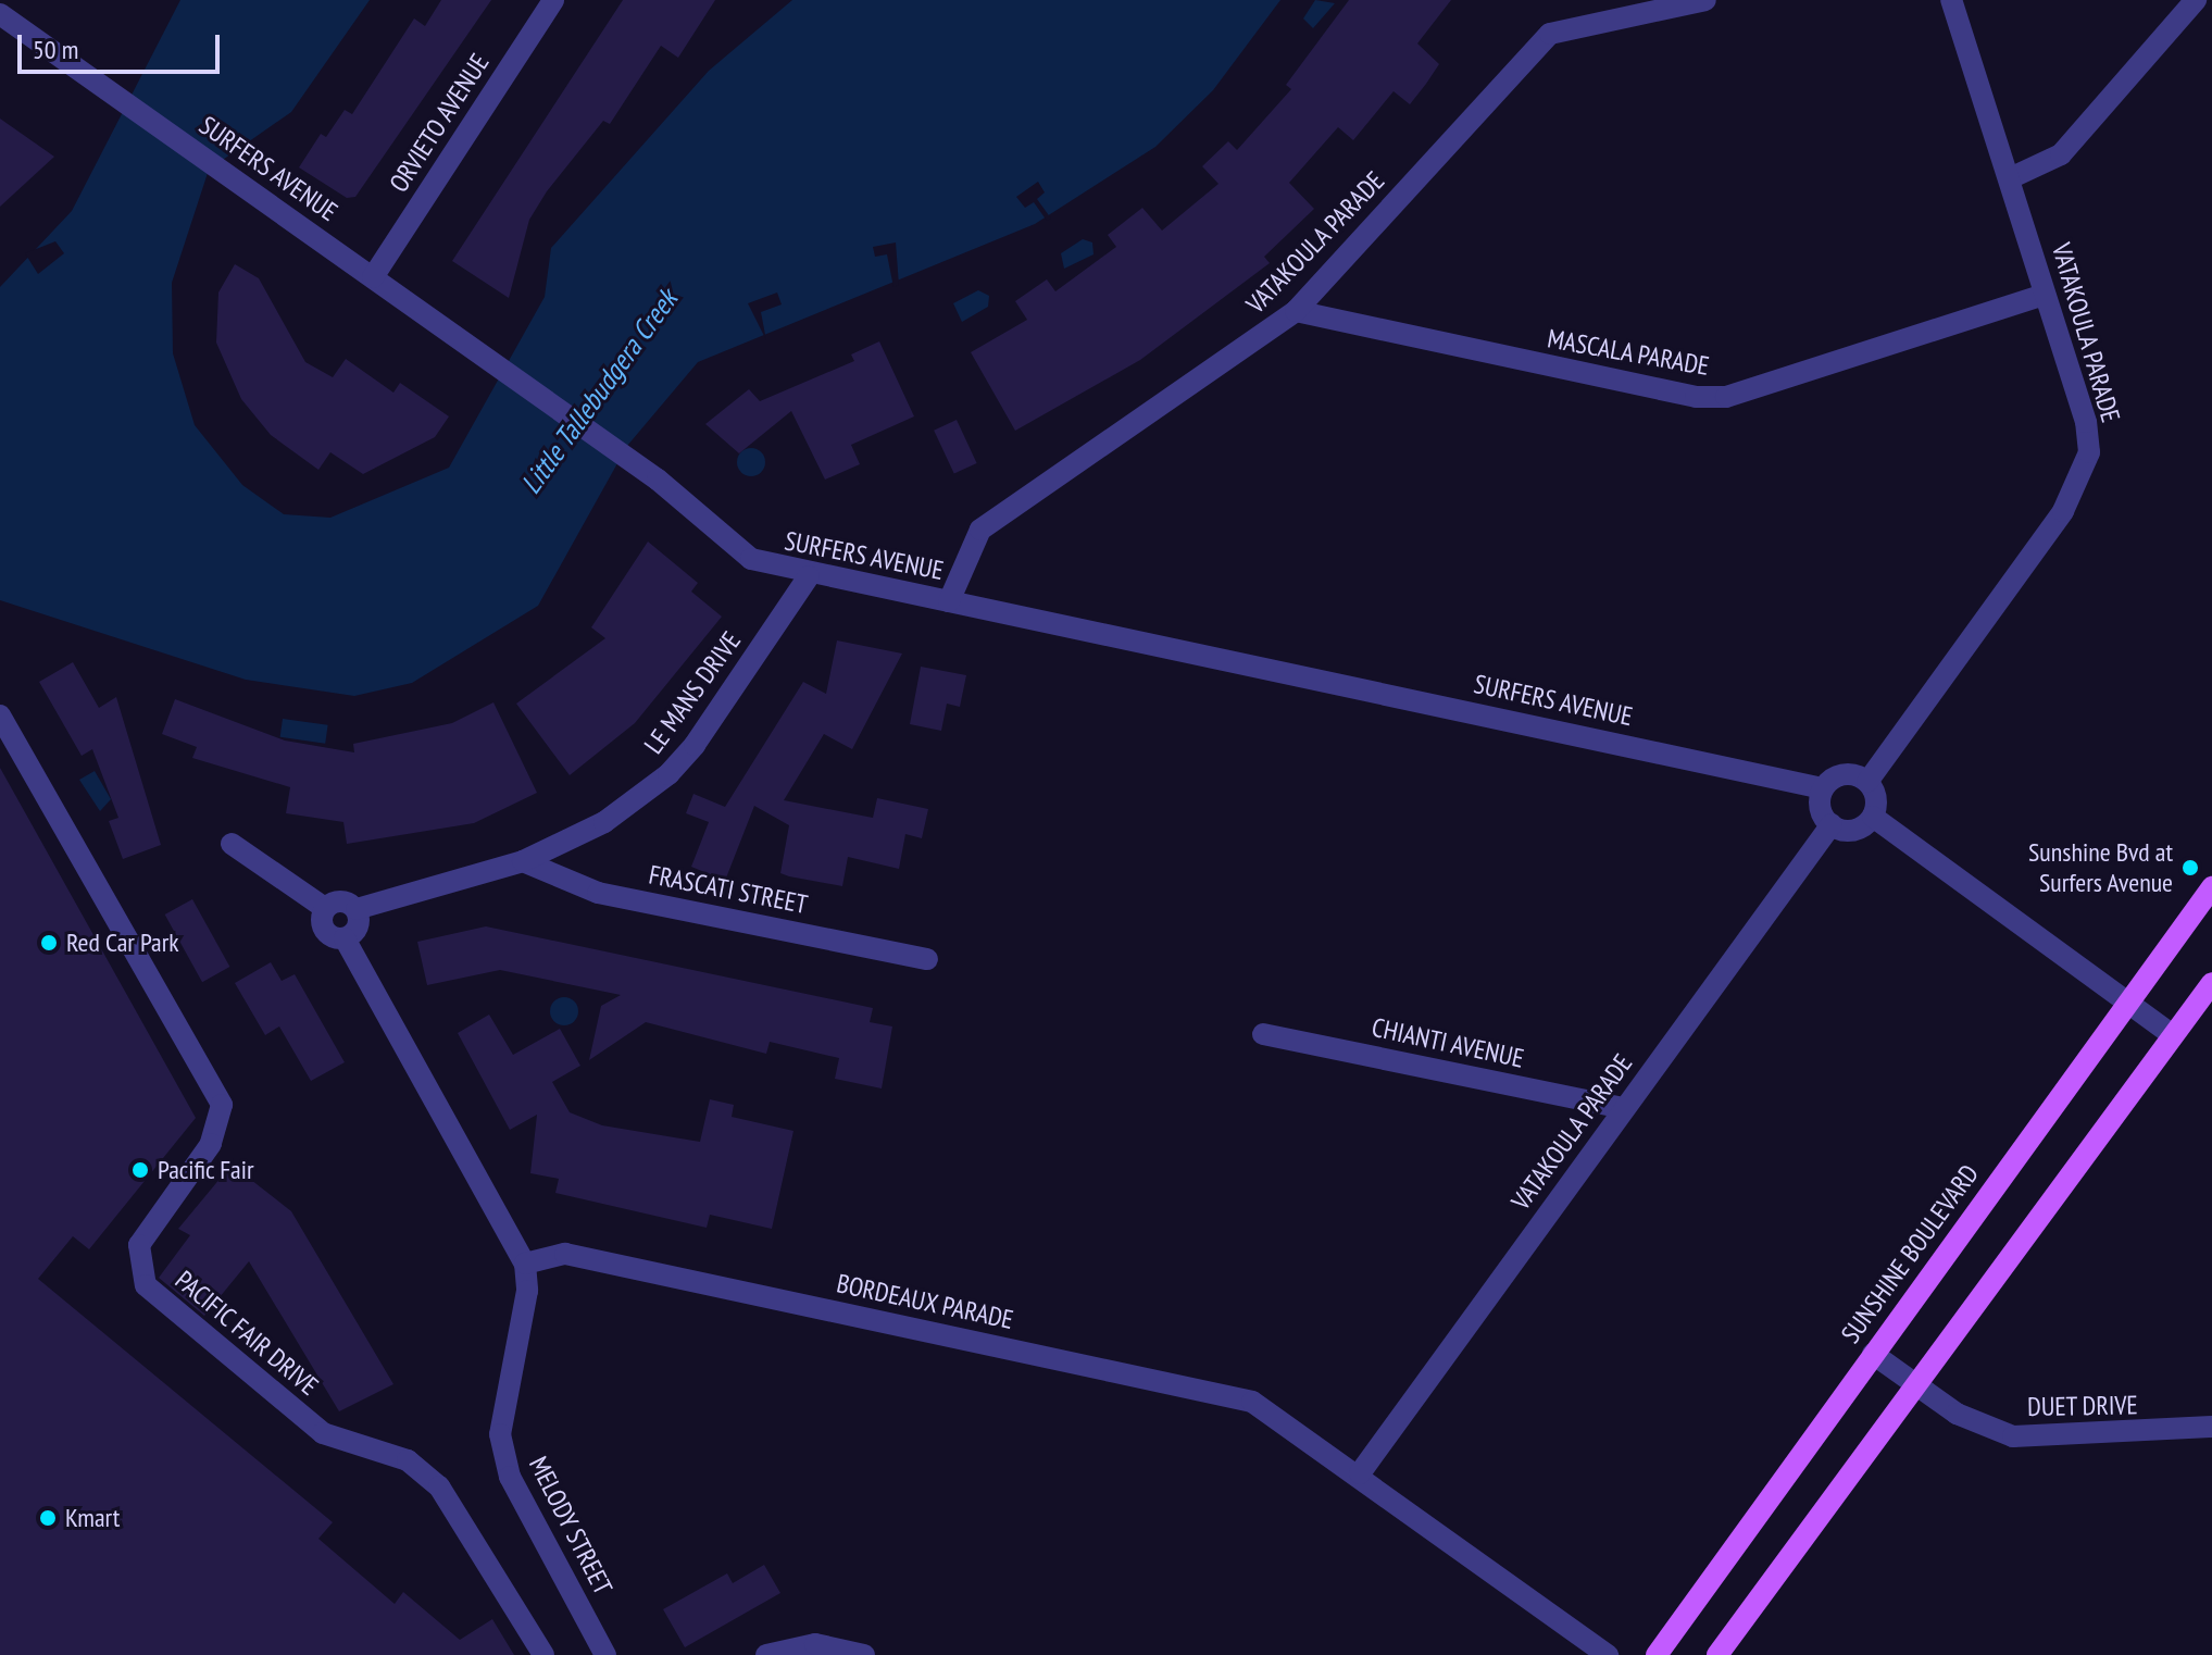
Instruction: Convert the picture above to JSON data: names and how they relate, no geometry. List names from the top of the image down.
{
  "streets": {
    "main road": ["SUNSHINE BOULEVARD"],
    "street": [
      "ORVIETO AVENUE",
      "SURFERS AVENUE",
      "VATAKOULA PARADE",
      "MASCALA PARADE",
      "LE MANS DRIVE",
      "FRASCATI STREET",
      "CHIANTI AVENUE",
      "BORDEAUX PARADE",
      "PACIFIC FAIR DRIVE",
      "DUET DRIVE",
      "MELODY STREET"
    ]
  },
  "crossings": [
    ["ORVIETO AVENUE", "SURFERS AVENUE"],
    ["SURFERS AVENUE", "VATAKOULA PARADE"],
    ["SURFERS AVENUE", "LE MANS DRIVE"],
    ["VATAKOULA PARADE", "MASCALA PARADE"],
    ["VATAKOULA PARADE", "CHIANTI AVENUE"],
    ["VATAKOULA PARADE", "BORDEAUX PARADE"],
    ["LE MANS DRIVE", "FRASCATI STREET"],
    ["SUNSHINE BOULEVARD", "DUET DRIVE"],
    ["BORDEAUX PARADE", "MELODY STREET"]
  ],
  "water": ["Little Tallebudgera Creek"],
  "places": [
    "Sunshine Bvd at Surfers Avenue",
    "Red Car Park",
    "Pacific Fair",
    "Kmart"
  ],
  "scale_bar": "50 m"
}
